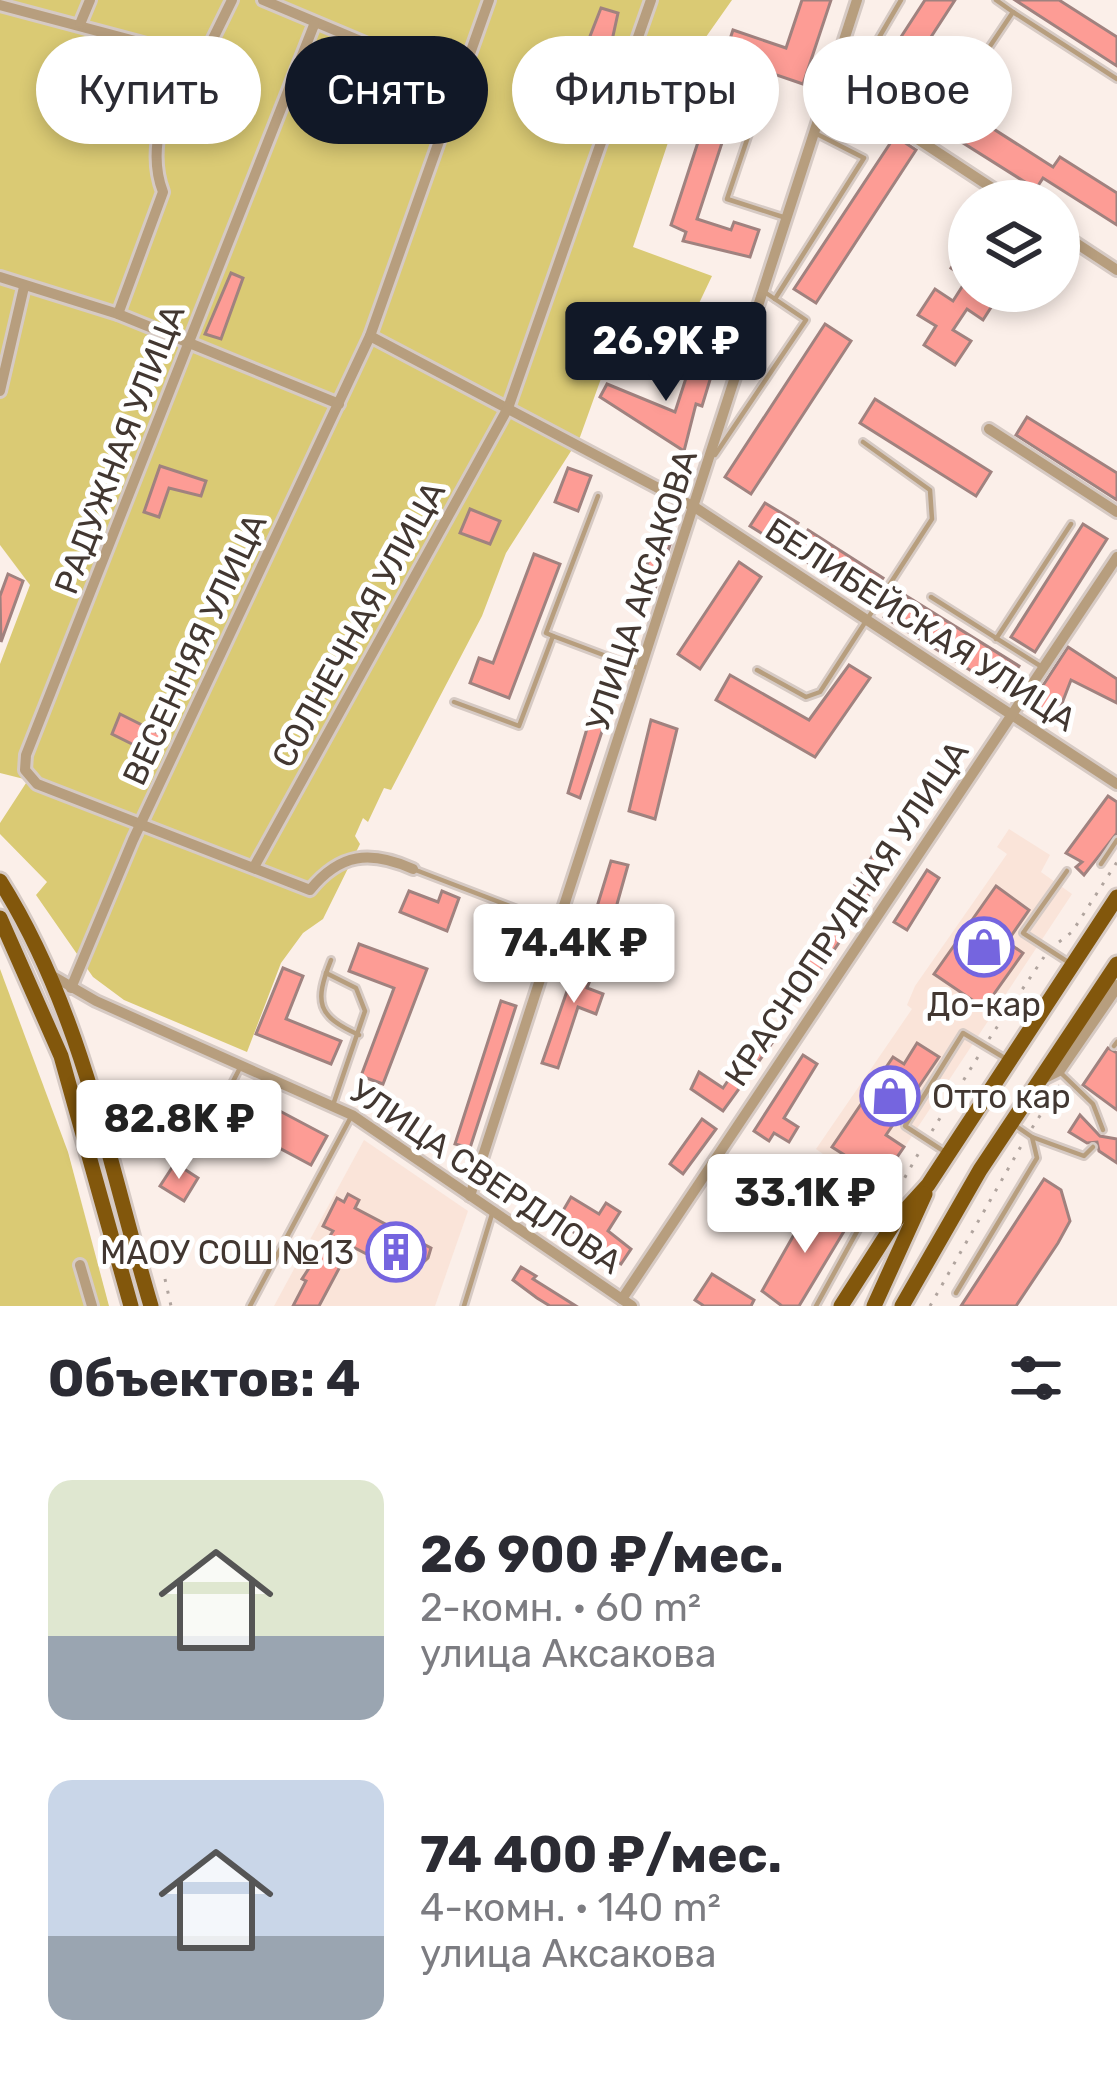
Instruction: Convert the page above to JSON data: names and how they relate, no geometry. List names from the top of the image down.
{
  "streets": {
    "street": [
      "РАДУЖНАЯ УЛИЦА",
      "УЛИЦА АКСАКОВА",
      "СОЛНЕЧНАЯ УЛИЦА",
      "БЕЛИБЕЙСКАЯ УЛИЦА",
      "ВЕСЕННЯЯ УЛИЦА",
      "КРАСНОПРУДНАЯ УЛИЦА",
      "УЛИЦА СВЕРДЛОВА"
    ]
  },
  "crossings": [
    ["РАДУЖНАЯ УЛИЦА", "СОЛНЕЧНАЯ УЛИЦА"],
    ["РАДУЖНАЯ УЛИЦА", "ВЕСЕННЯЯ УЛИЦА"],
    ["УЛИЦА АКСАКОВА", "БЕЛИБЕЙСКАЯ УЛИЦА"],
    ["УЛИЦА АКСАКОВА", "УЛИЦА СВЕРДЛОВА"],
    ["СОЛНЕЧНАЯ УЛИЦА", "БЕЛИБЕЙСКАЯ УЛИЦА"],
    ["БЕЛИБЕЙСКАЯ УЛИЦА", "ВЕСЕННЯЯ УЛИЦА"],
    ["БЕЛИБЕЙСКАЯ УЛИЦА", "КРАСНОПРУДНАЯ УЛИЦА"],
    ["ВЕСЕННЯЯ УЛИЦА", "УЛИЦА СВЕРДЛОВА"],
    ["КРАСНОПРУДНАЯ УЛИЦА", "УЛИЦА СВЕРДЛОВА"]
  ],
  "places": {
    "shop": ["До-кар", "Отто кар"],
    "building": ["МАОУ СОШ №13"]
  },
  "page": {
    "chip": [
      "Купить",
      "Снять",
      "Фильтры",
      "Новое"
    ],
    "price": [
      "26.9K ₽",
      "74.4K ₽",
      "82.8K ₽",
      "33.1K ₽"
    ],
    "heading": "Объектов: 4",
    "list": [
      {
        "name": "26 900 ₽/мес.",
        "note": "2-комн. · 60 m² · улица Аксакова"
      },
      {
        "name": "74 400 ₽/мес.",
        "note": "4-комн. · 140 m² · улица Аксакова"
      }
    ]
  }
}
